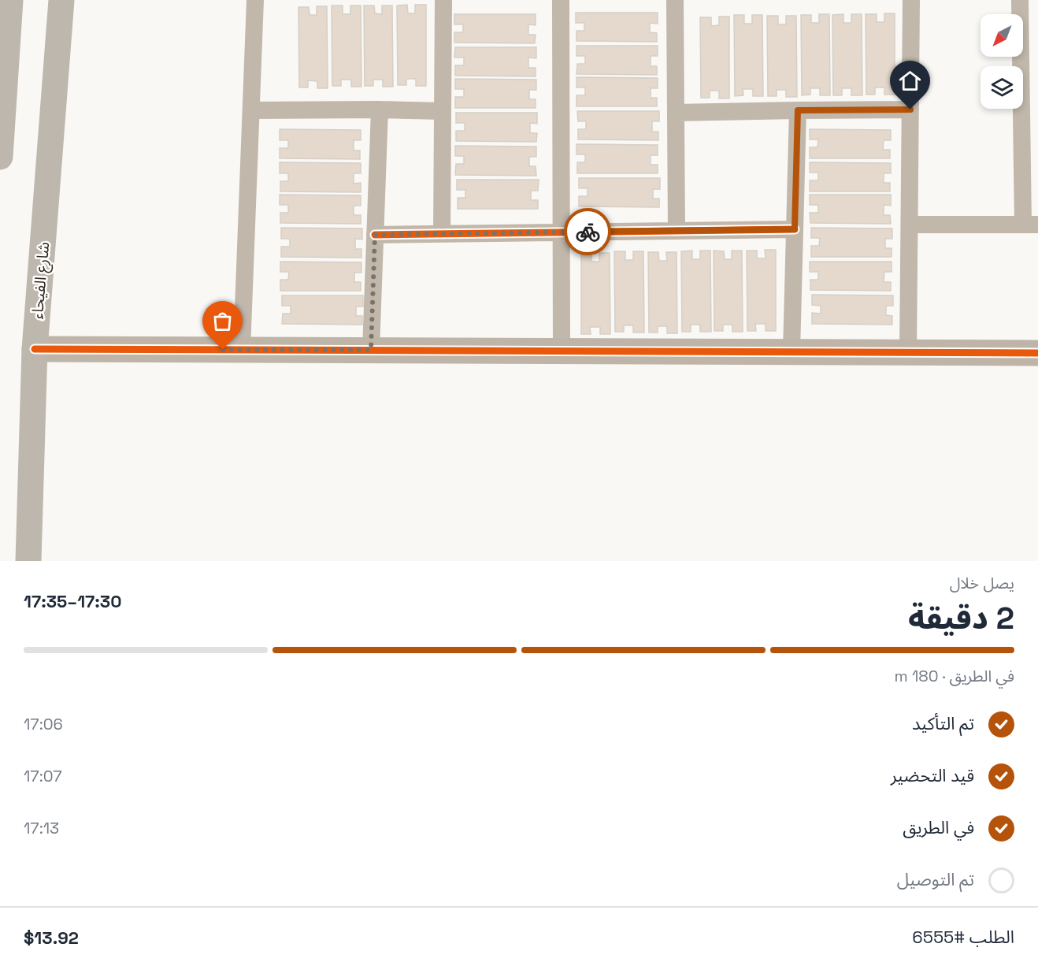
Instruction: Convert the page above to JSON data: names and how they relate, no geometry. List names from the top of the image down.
{
  "streets": {
    "highway": ["شارع الفيحاء"]
  },
  "north": "bottom left",
  "page": {
    "heading": ["2 دقيقة", "يصل خلال", "17:30–17:35"],
    "panel": ["الطلب #6555", "$13.92"],
    "bar": "في الطريق · 180 m",
    "list": [
      ["تم التأكيد", "17:06"],
      ["قيد التحضير", "17:07"],
      ["في الطريق", "17:13"],
      "تم التوصيل"
    ]
  }
}
